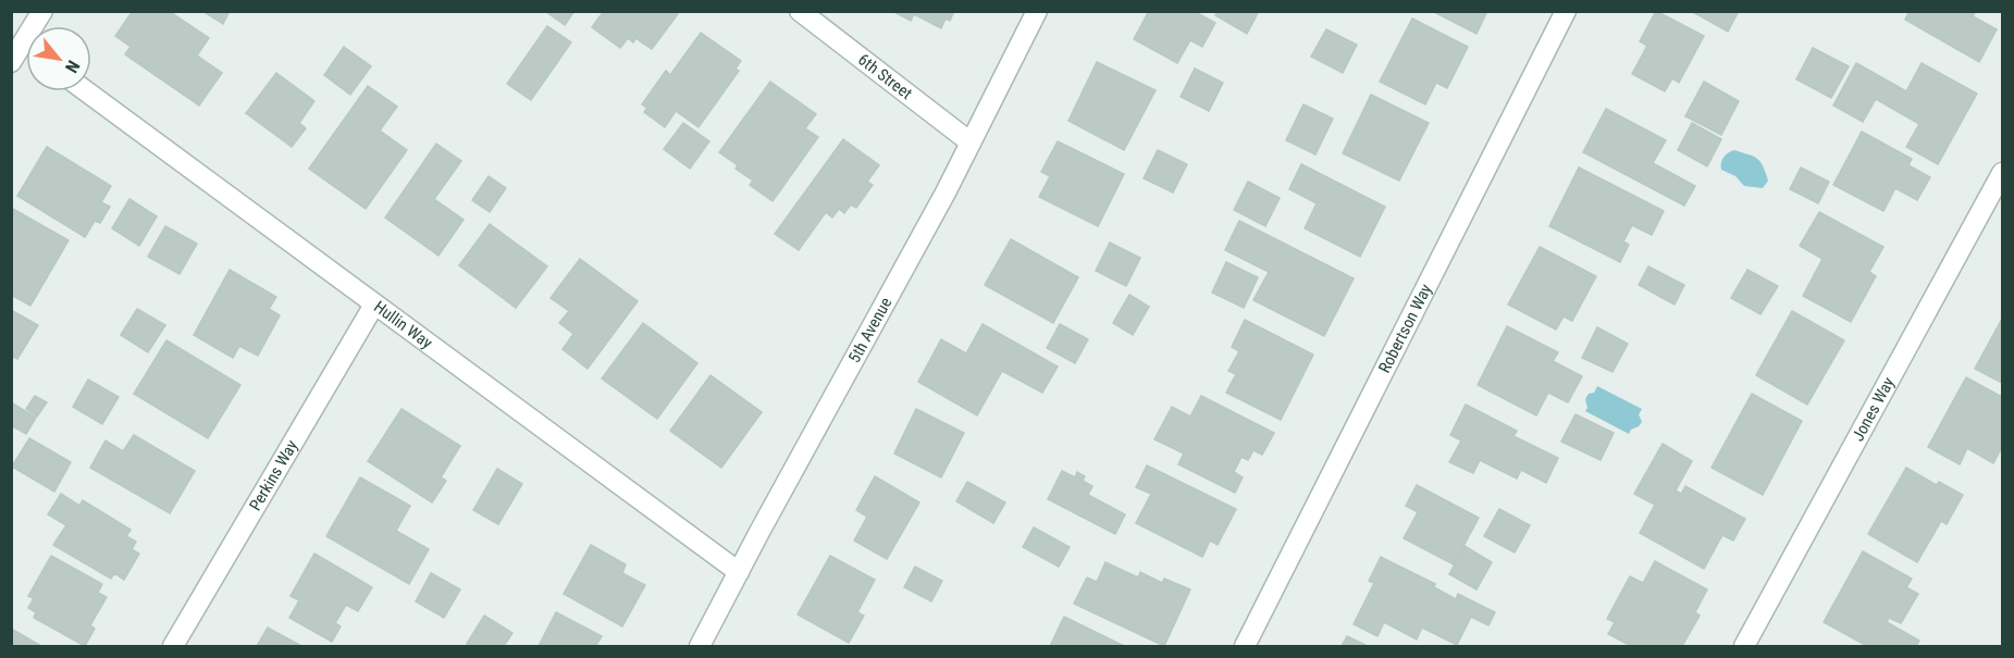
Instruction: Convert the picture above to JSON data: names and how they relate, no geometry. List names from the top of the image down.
{
  "streets": {
    "street": [
      "6th Street",
      "Hullin Way",
      "Robertson Way",
      "5th Avenue",
      "Jones Way",
      "Perkins Way"
    ]
  },
  "crossings": [
    ["6th Street", "5th Avenue"],
    ["Hullin Way", "5th Avenue"],
    ["Hullin Way", "Perkins Way"]
  ],
  "north": "bottom right"
}
